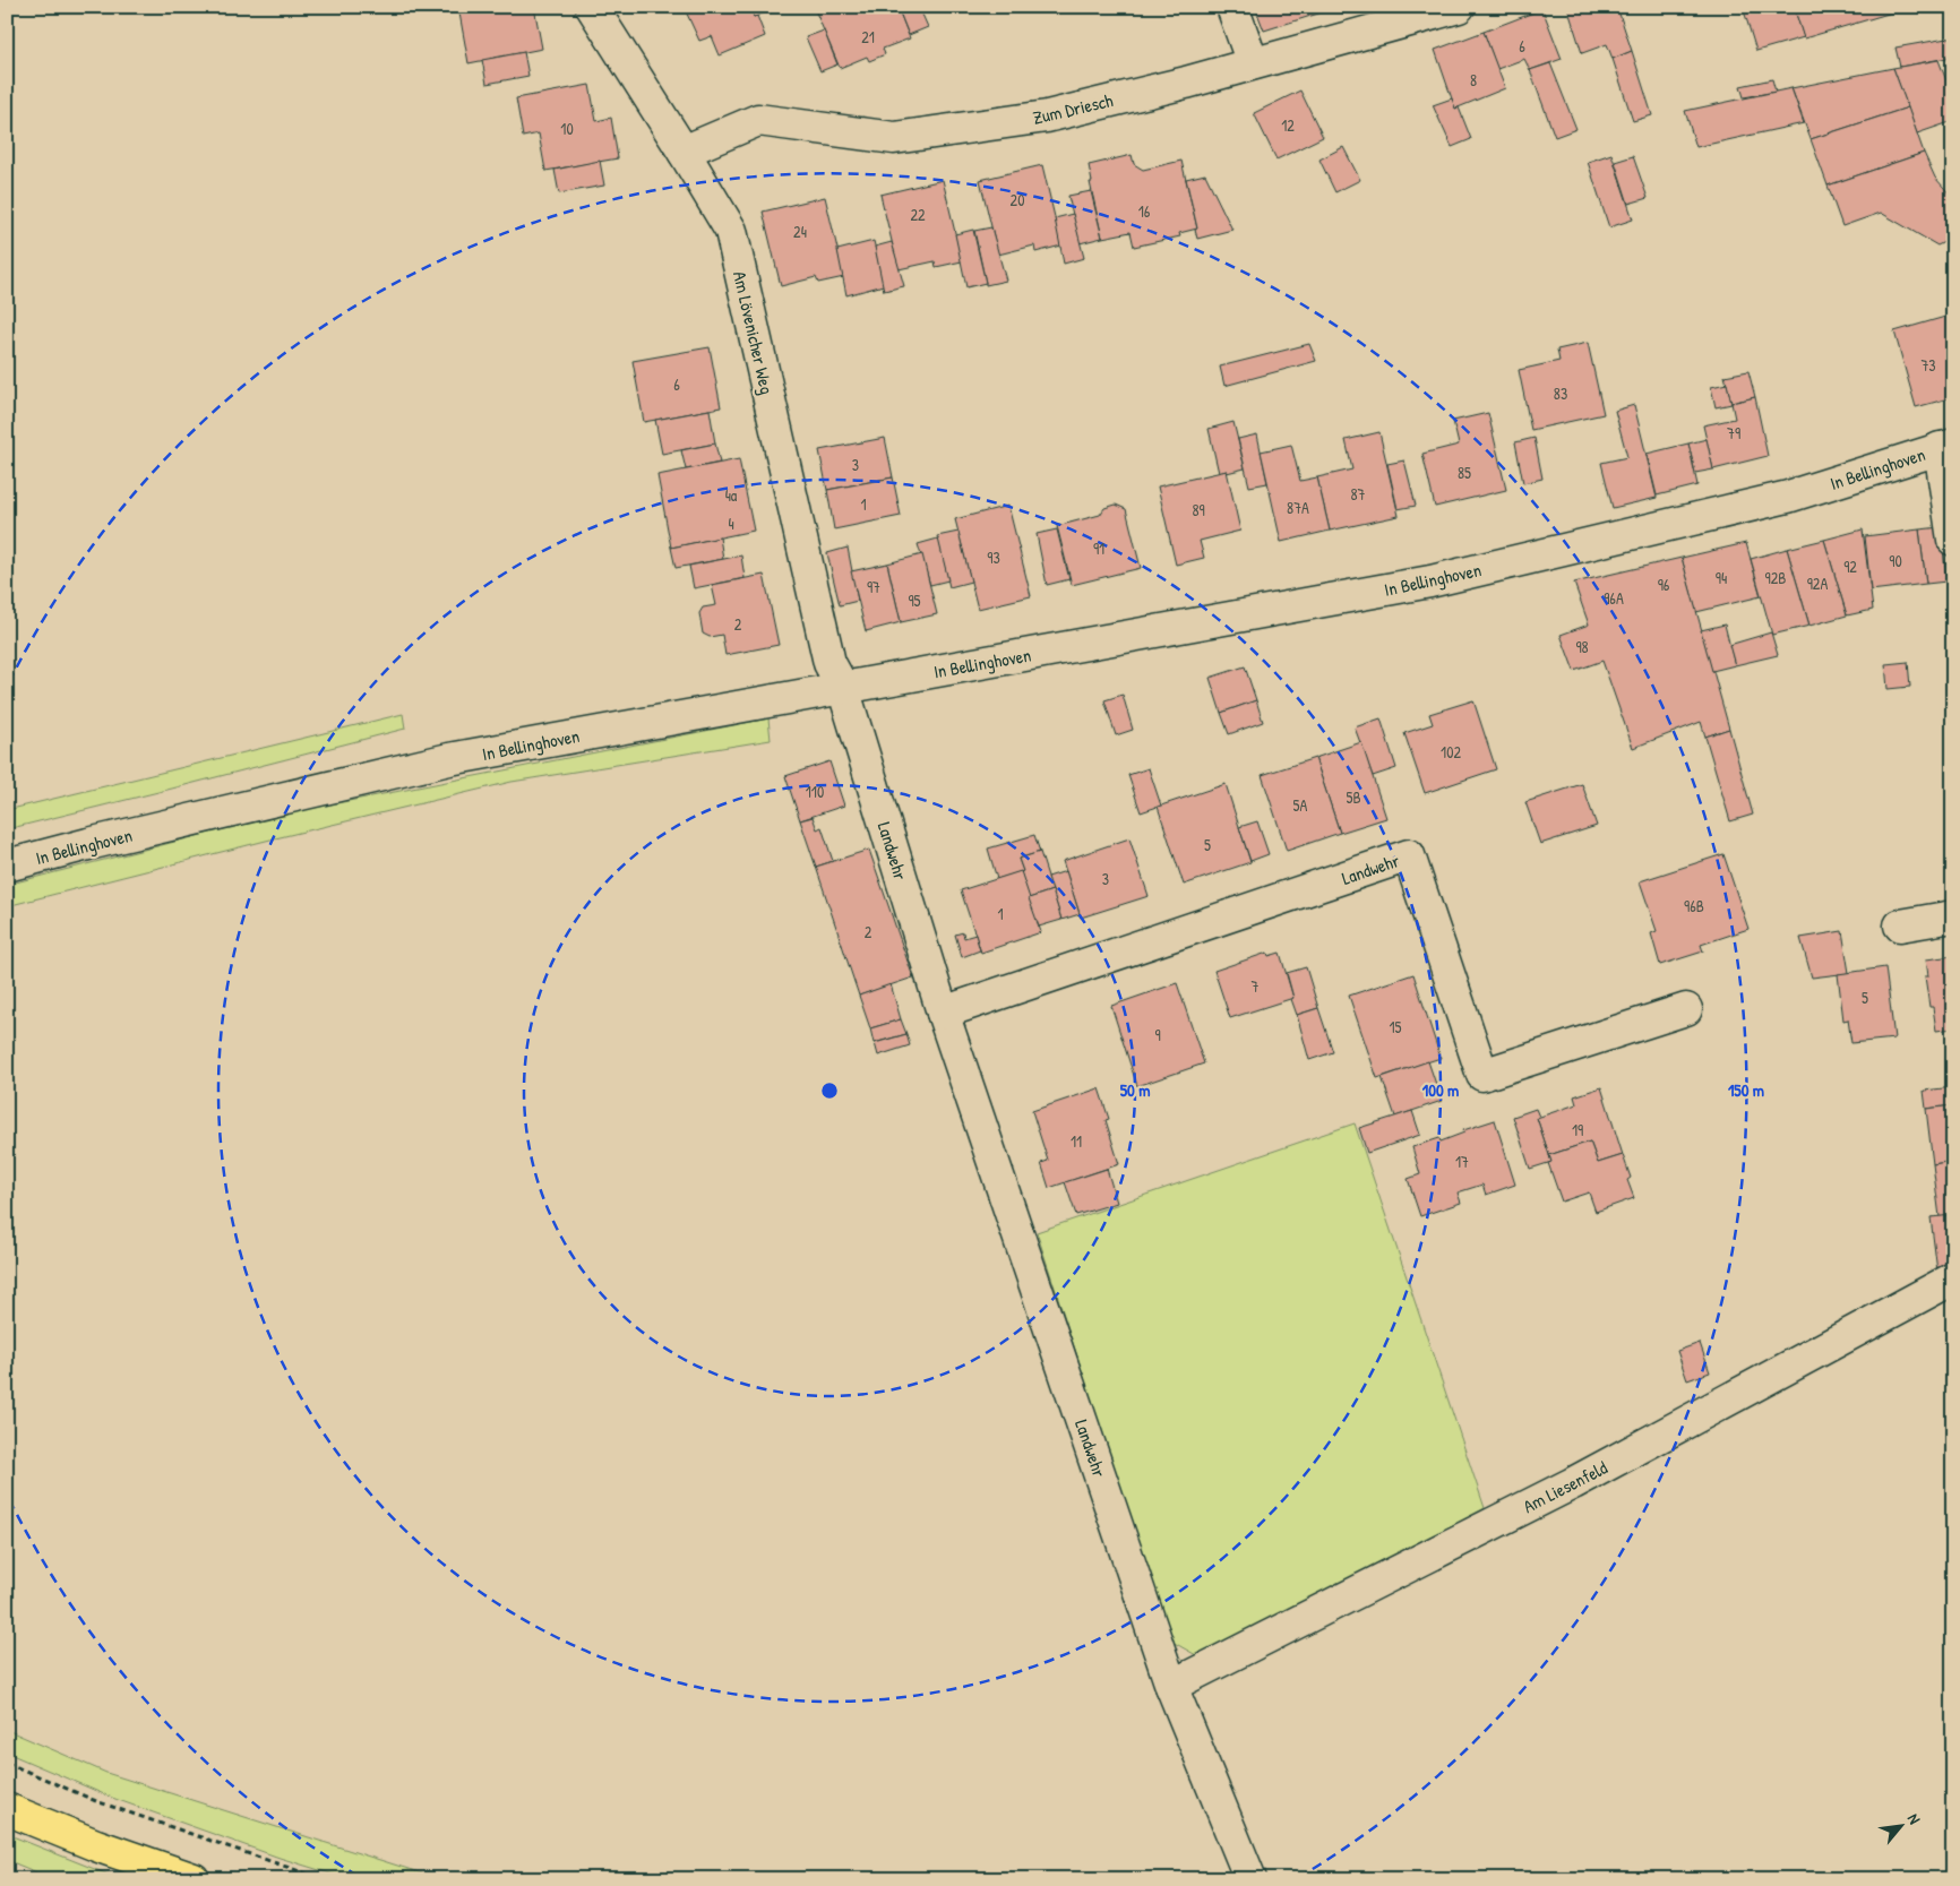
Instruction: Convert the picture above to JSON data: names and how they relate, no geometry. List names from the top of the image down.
{
  "streets": {
    "street": [
      "Zum Driesch",
      "Am Lövenicher Weg",
      "In Bellinghoven",
      "Landwehr",
      "Am Liesenfeld"
    ]
  },
  "crossings": [
    ["Zum Driesch", "Am Lövenicher Weg"],
    ["Am Lövenicher Weg", "In Bellinghoven"],
    ["Am Lövenicher Weg", "Landwehr"],
    ["In Bellinghoven", "Landwehr"],
    ["Landwehr", "Am Liesenfeld"]
  ],
  "house_numbers": [
    "21",
    "6",
    "8",
    "12",
    "10",
    "20",
    "16",
    "22",
    "24",
    "73",
    "6",
    "83",
    "79",
    "3",
    "85",
    "87",
    "4a",
    "1",
    "87A",
    "89",
    "4",
    "91",
    "93",
    "90",
    "92",
    "94",
    "92B",
    "92A",
    "96",
    "97",
    "96A",
    "95",
    "2",
    "98",
    "102",
    "110",
    "5B",
    "5A",
    "5",
    "3",
    "96B",
    "1",
    "2",
    "7",
    "5",
    "15",
    "9",
    "19",
    "11",
    "17"
  ],
  "north": "top right",
  "rings": ["50 m", "100 m", "150 m"]
}
